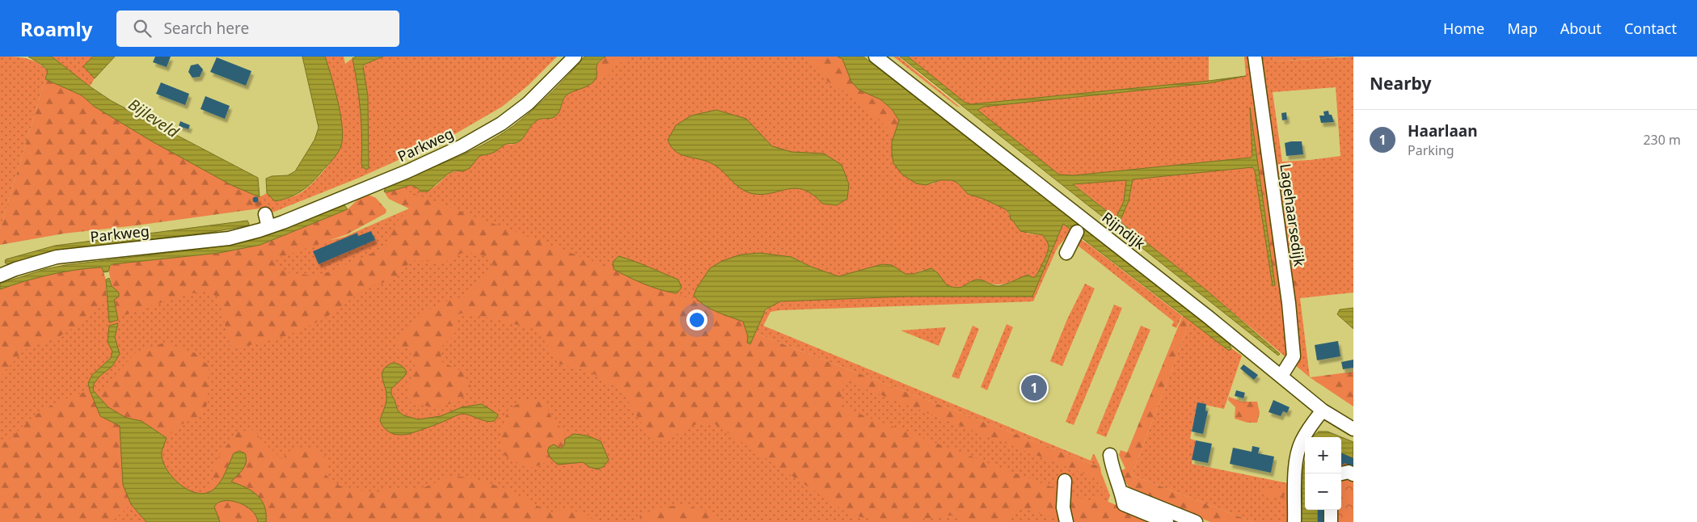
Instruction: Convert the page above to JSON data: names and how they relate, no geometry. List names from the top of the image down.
{
  "streets": {
    "street": ["Parkweg", "Lagehaarsedijk", "Rijndijk"]
  },
  "crossings": [
    ["Lagehaarsedijk", "Rijndijk"]
  ],
  "water": ["Bijleveld"],
  "page": {
    "header": "Roamly",
    "search": "Search here",
    "nav": [
      "Home",
      "Map",
      "About",
      "Contact"
    ],
    "heading": "Nearby",
    "list": [
      {
        "mark": "1",
        "name": "Haarlaan",
        "note": "Parking",
        "value": "230 m"
      }
    ],
    "pins": "1",
    "map_buttons": ["+", "−"]
  }
}
